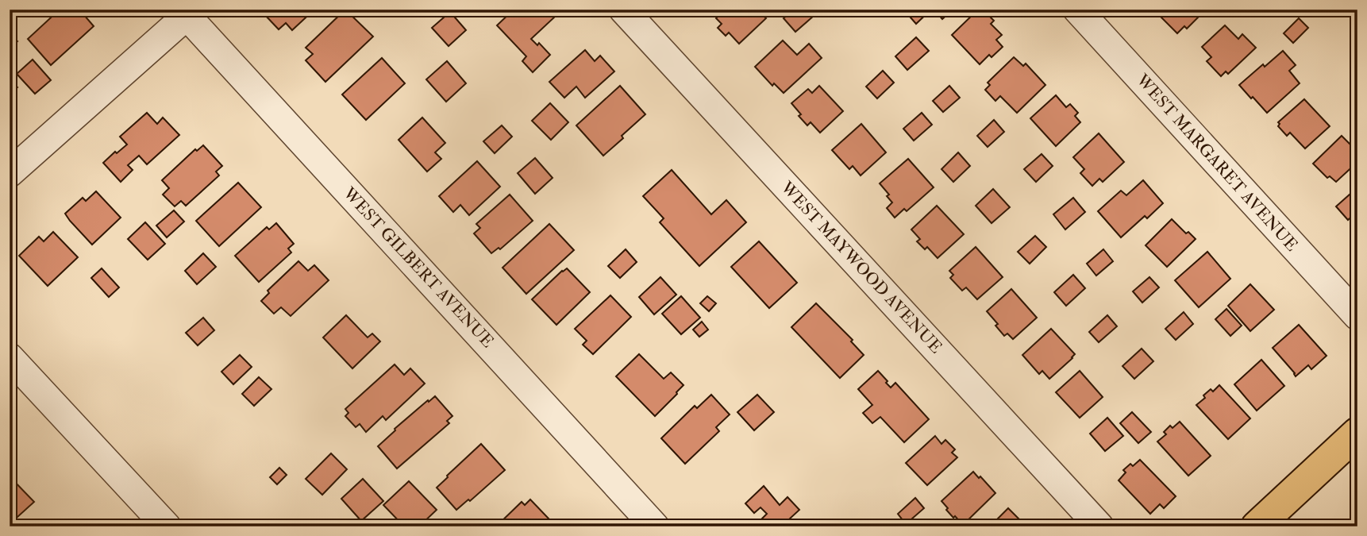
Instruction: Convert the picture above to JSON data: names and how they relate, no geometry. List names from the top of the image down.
{
  "streets": {
    "street": ["WEST MARGARET AVENUE", "WEST GILBERT AVENUE", "WEST MAYWOOD AVENUE"]
  }
}
